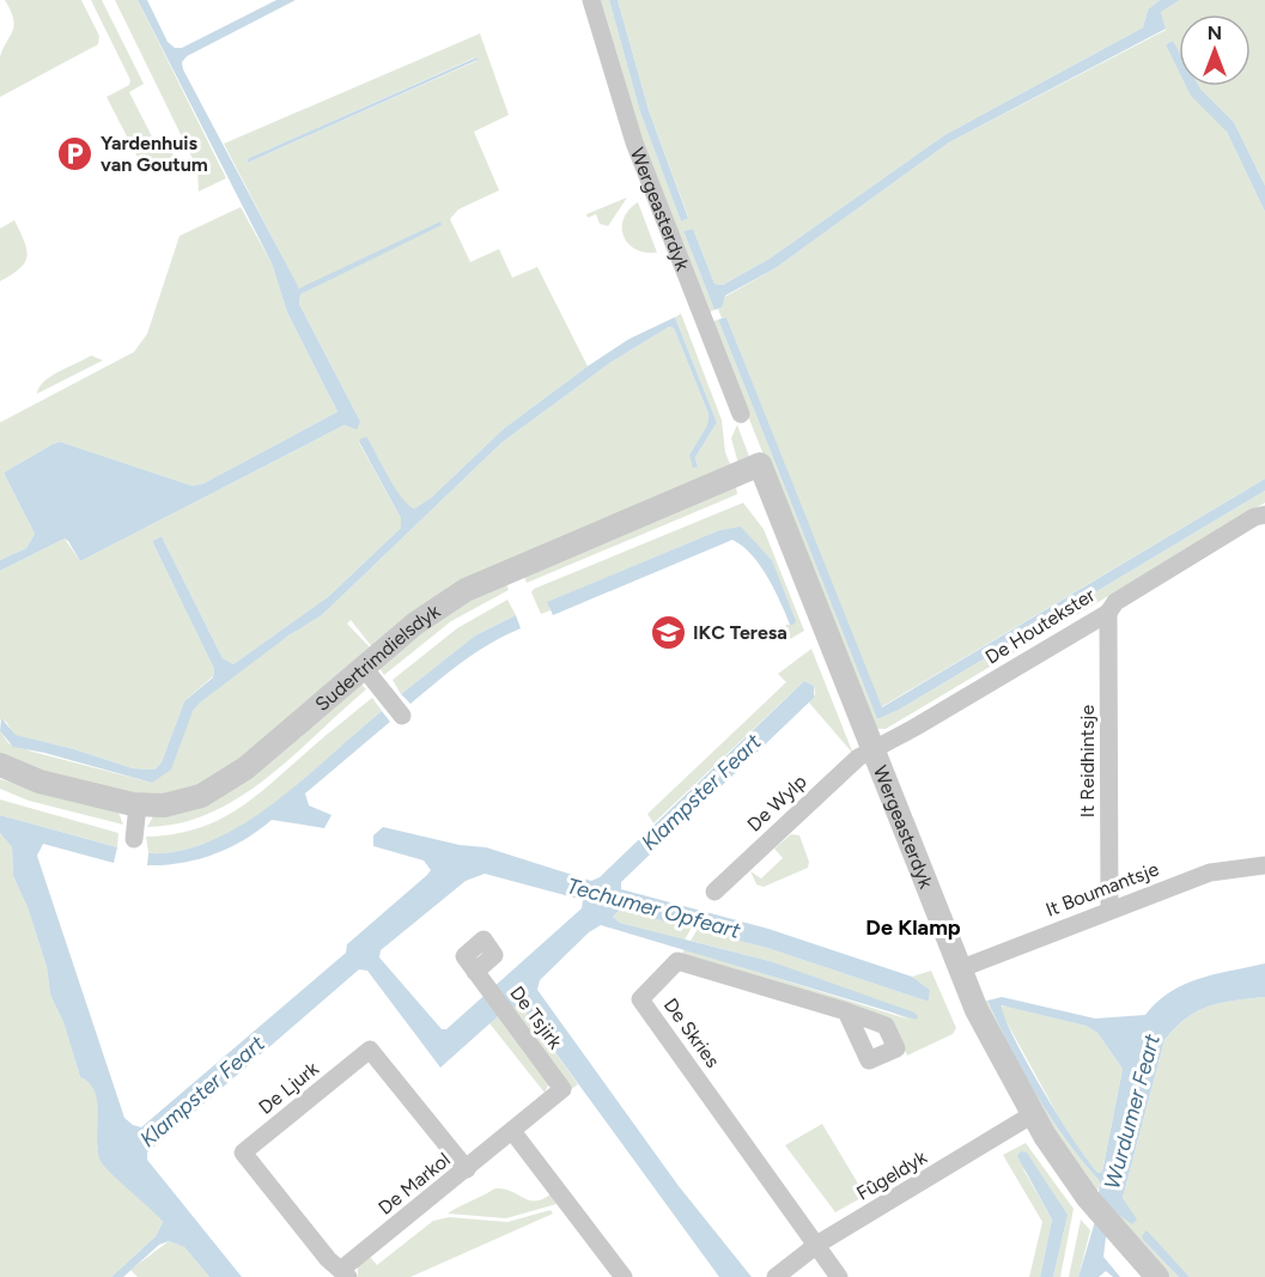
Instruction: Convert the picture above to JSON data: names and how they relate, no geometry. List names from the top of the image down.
{
  "streets": {
    "street": [
      "Wergeasterdyk",
      "De Houtekster",
      "Sudertrimdielsdyk",
      "It Reidhintsje",
      "De Wylp",
      "It Boumantsje",
      "De Tsjirk",
      "De Skries",
      "De Ljurk",
      "Fûgeldyk",
      "De Markol"
    ]
  },
  "crossings": [
    ["Wergeasterdyk", "De Houtekster"],
    ["Wergeasterdyk", "Sudertrimdielsdyk"],
    ["Wergeasterdyk", "De Wylp"],
    ["Wergeasterdyk", "It Boumantsje"],
    ["Wergeasterdyk", "Fûgeldyk"],
    ["De Houtekster", "It Reidhintsje"],
    ["De Houtekster", "De Wylp"],
    ["It Reidhintsje", "It Boumantsje"],
    ["De Tsjirk", "De Markol"],
    ["De Skries", "Fûgeldyk"],
    ["De Ljurk", "De Markol"]
  ],
  "districts": ["De Klamp"],
  "water": ["Klampster Feart", "Techumer Opfeart", "Wurdumer Feart"],
  "places": {
    "parking": ["Yardenhuis van Goutum"],
    "school or university": ["IKC Teresa"]
  },
  "north": "top"
}
